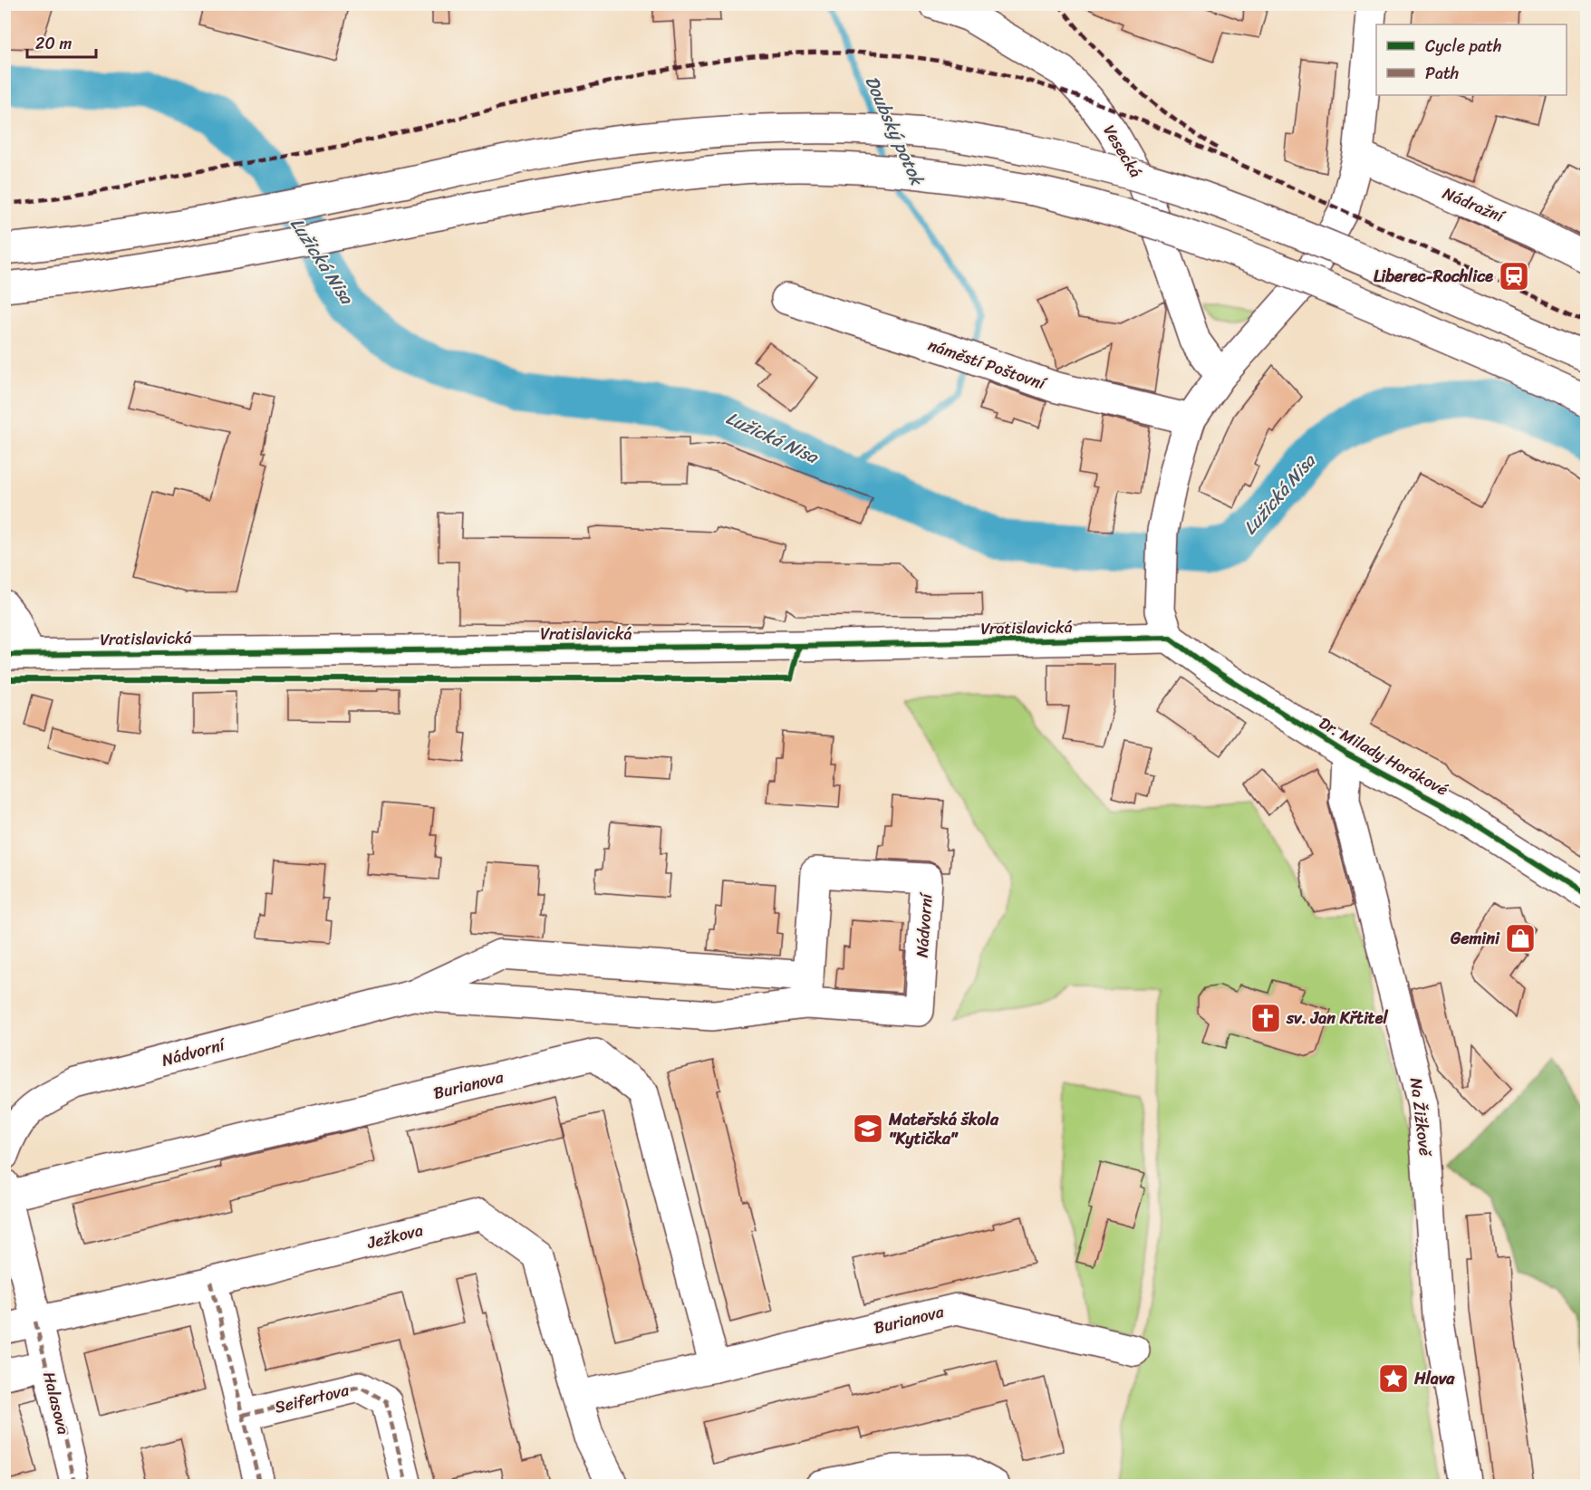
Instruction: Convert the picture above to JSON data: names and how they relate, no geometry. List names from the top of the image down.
{
  "streets": {
    "main road": [
      "Vesecká",
      "Nádražní",
      "náměstí Poštovní",
      "Vratislavická",
      "Dr. Milady Horákové",
      "Nádvorní",
      "Burianova",
      "Na Žižkově",
      "Ježkova",
      "Seifertova",
      "Halasova"
    ]
  },
  "crossings": [
    ["Vratislavická", "Dr. Milady Horákové"],
    ["Dr. Milady Horákové", "Na Žižkově"],
    ["Burianova", "Ježkova"],
    ["Burianova", "Halasova"],
    ["Ježkova", "Halasova"]
  ],
  "water": ["Doubský potok", "Lužická Nisa"],
  "places": {
    "station": ["Liberec-Rochlice"],
    "shop": ["Gemini"],
    "church": ["sv. Jan Křtitel"],
    "school or university": ["Mateřská škola \"Kytička\""],
    "place": ["Hlava"]
  },
  "legend": ["Cycle path", "Path"],
  "scale_bar": "20 m"
}
